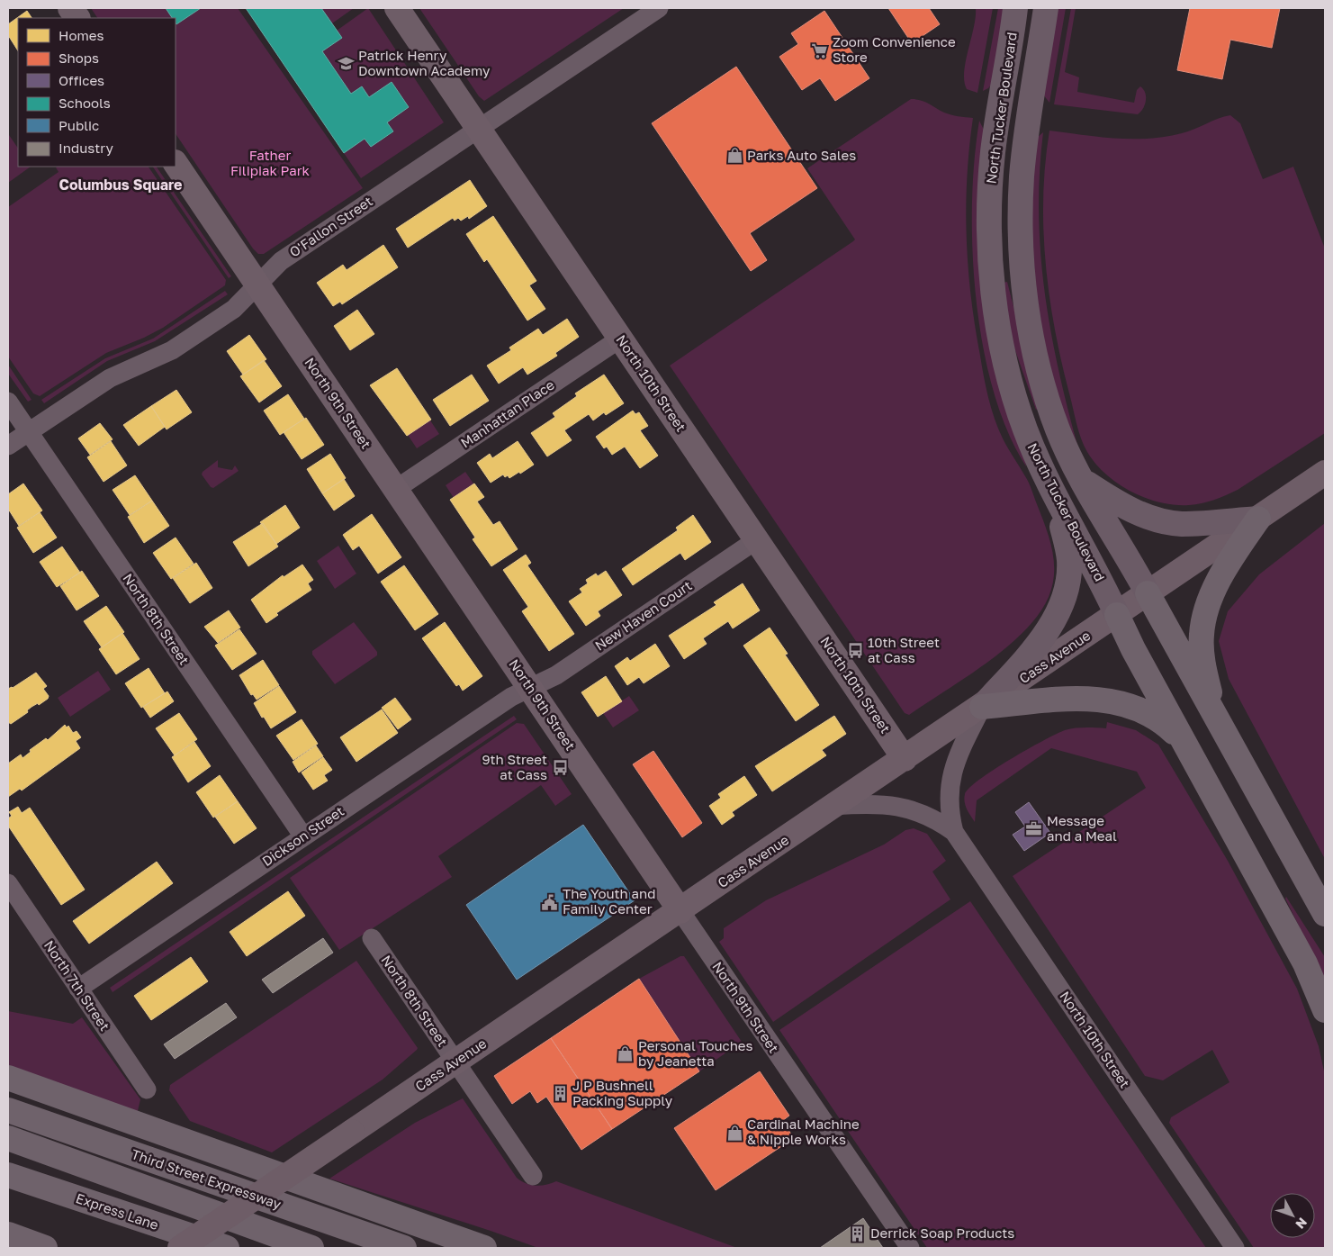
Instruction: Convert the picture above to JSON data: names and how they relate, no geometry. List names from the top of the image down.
{
  "streets": {
    "highway": ["Third Street Expressway", "Express Lane"],
    "main road": ["North Tucker Boulevard"],
    "street": [
      "O'Fallon Street",
      "North 10th Street",
      "North 9th Street",
      "Manhattan Place",
      "New Haven Court",
      "North 8th Street",
      "Cass Avenue",
      "Dickson Street",
      "North 7th Street"
    ]
  },
  "crossings": [
    ["North Tucker Boulevard", "Cass Avenue"],
    ["O'Fallon Street", "North 10th Street"],
    ["O'Fallon Street", "North 9th Street"],
    ["O'Fallon Street", "North 8th Street"],
    ["North 10th Street", "Manhattan Place"],
    ["North 10th Street", "New Haven Court"],
    ["North 10th Street", "Cass Avenue"],
    ["North 9th Street", "Manhattan Place"],
    ["North 9th Street", "New Haven Court"],
    ["North 9th Street", "Cass Avenue"],
    ["North 9th Street", "Dickson Street"],
    ["New Haven Court", "Dickson Street"],
    ["North 8th Street", "Cass Avenue"],
    ["North 8th Street", "Dickson Street"],
    ["Dickson Street", "North 7th Street"]
  ],
  "districts": ["Columbus Square"],
  "parks": ["Father Filipiak Park"],
  "places": {
    "supermarket": ["Zoom Convenience Store"],
    "school or university": ["Patrick Henry Downtown Academy"],
    "shop": ["Parks Auto Sales", "Personal Touches by Jeanetta", "Cardinal Machine & Nipple Works"],
    "bus stop": ["10th Street at Cass", "9th Street at Cass"],
    "office": ["Message and a Meal"],
    "public building": ["The Youth and Family Center"],
    "building": ["J P Bushnell Packing Supply", "Derrick Soap Products"]
  },
  "legend": [
    "Homes",
    "Shops",
    "Offices",
    "Schools",
    "Public",
    "Industry"
  ],
  "north": "bottom right"
}
